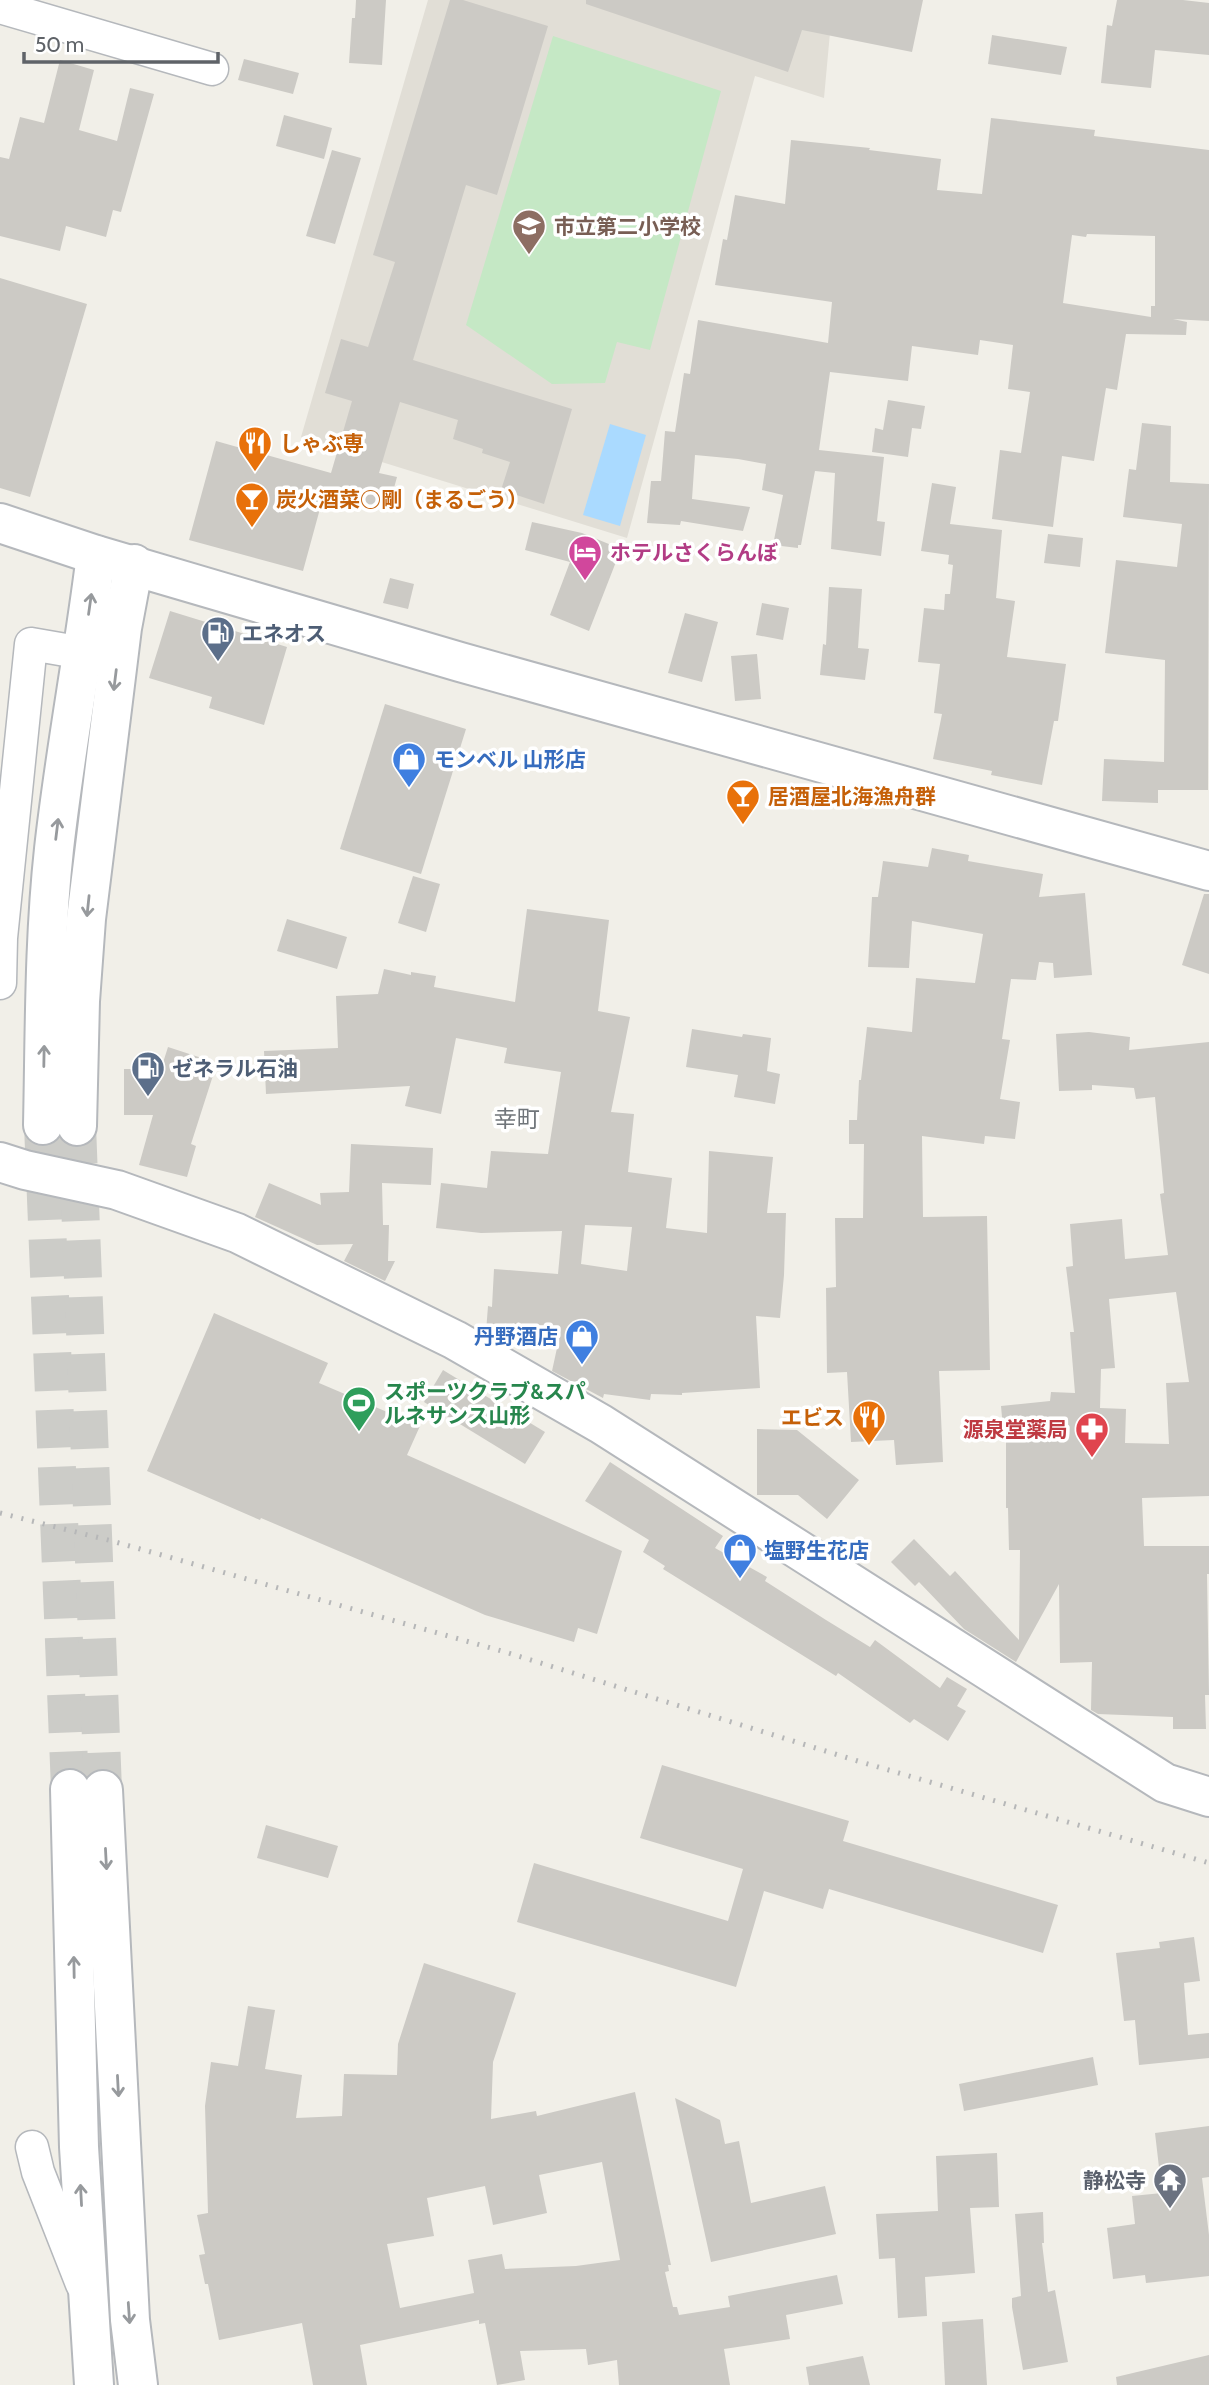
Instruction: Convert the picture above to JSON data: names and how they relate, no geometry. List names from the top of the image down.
{
  "districts": ["幸町"],
  "places": {
    "school or university": ["市立第二小学校"],
    "restaurant": ["しゃぶ専", "エビス"],
    "bar": ["炭火酒菜○剛（まるごう）", "居酒屋北海漁舟群"],
    "hotel": ["ホテルさくらんぼ"],
    "fuel station": ["エネオス", "ゼネラル石油"],
    "shop": ["モンベル 山形店", "丹野酒店", "塩野生花店"],
    "sports": ["スポーツクラブ&スパ ルネサンス山形"],
    "pharmacy": ["源泉堂薬局"],
    "temple": ["静松寺"]
  },
  "scale_bar": "50 m"
}
